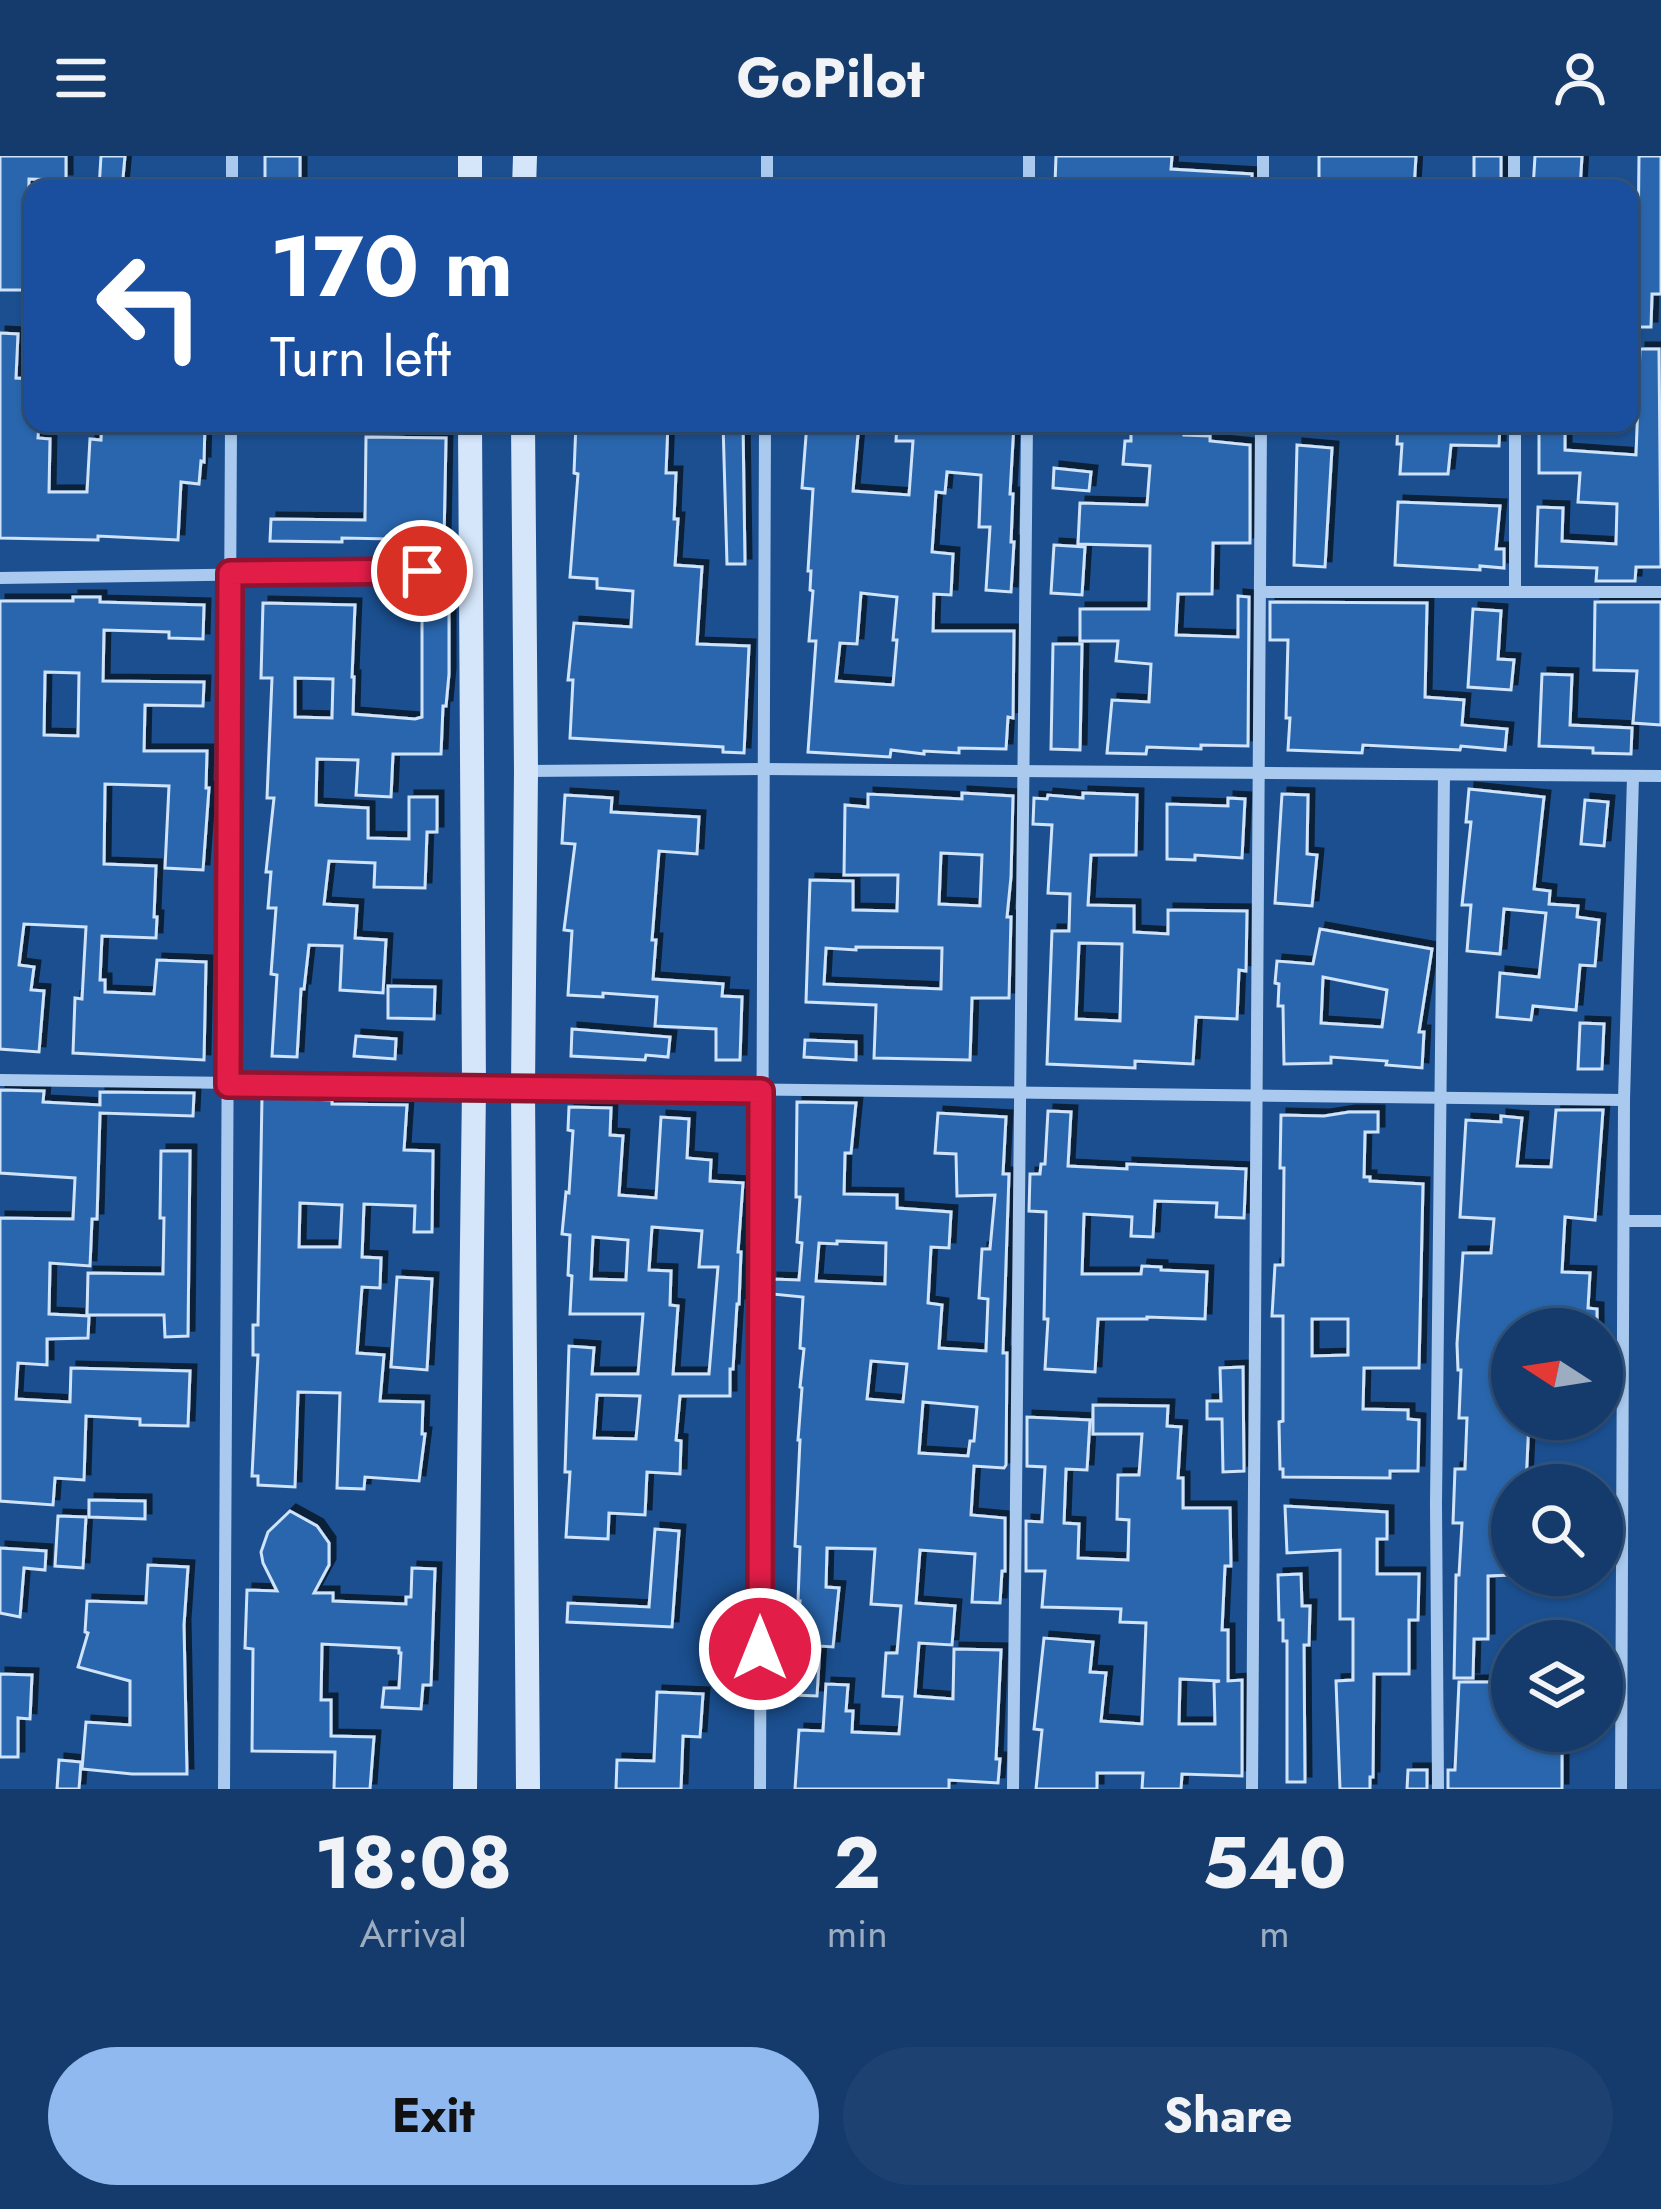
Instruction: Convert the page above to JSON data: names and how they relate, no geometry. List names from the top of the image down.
{
  "north": "left",
  "page": {
    "header": "GoPilot",
    "turn": ["170 m", "Turn left"],
    "eta": [
      "18:08",
      "Arrival",
      "2",
      "min",
      "540",
      "m"
    ],
    "buttons": ["Exit", "Share"]
  }
}
